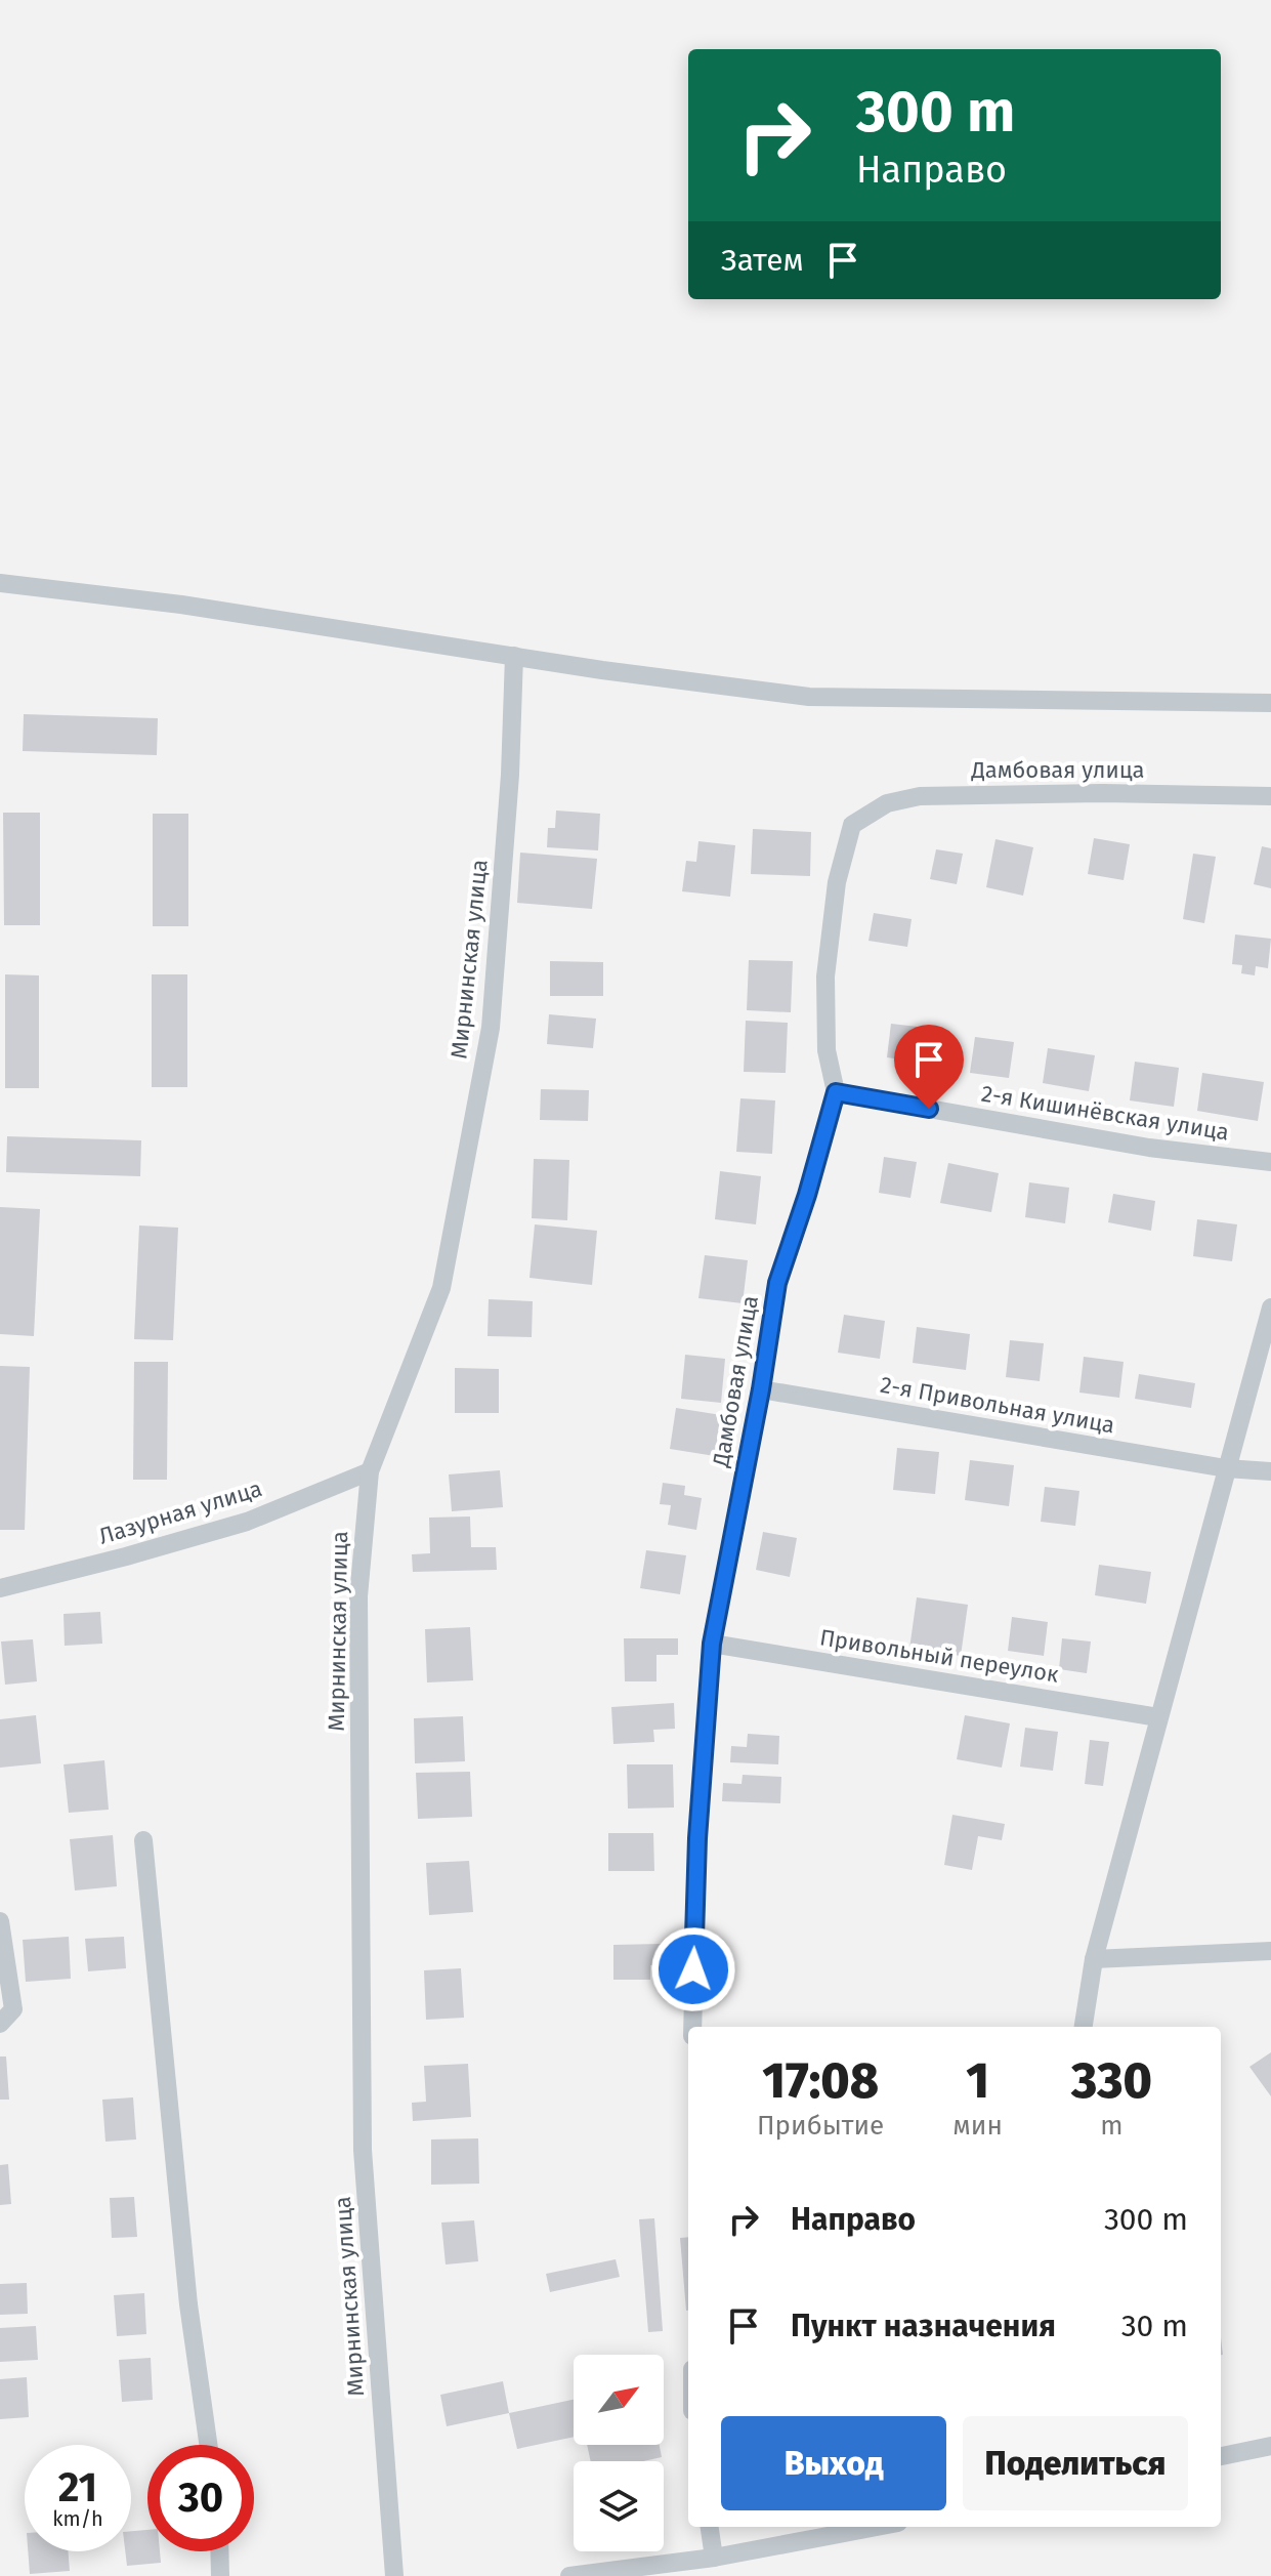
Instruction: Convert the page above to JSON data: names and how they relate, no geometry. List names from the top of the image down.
{
  "streets": {
    "street": [
      "Дамбовая улица",
      "Мирнинская улица",
      "2-я Кишинёвская улица",
      "2-я Привольная улица",
      "Лазурная улица",
      "Привольный переулок"
    ]
  },
  "crossings": [
    ["Дамбовая улица", "2-я Кишинёвская улица"],
    ["Дамбовая улица", "2-я Привольная улица"],
    ["Дамбовая улица", "Привольный переулок"],
    ["Мирнинская улица", "Лазурная улица"]
  ],
  "north": "top right",
  "page": {
    "turn": ["300 m", "Направо"],
    "then": "Затем",
    "eta": [
      "17:08",
      "Прибытие",
      "1",
      "мин",
      "330",
      "m"
    ],
    "list": [
      {
        "name": "Направо",
        "value": "300 m"
      },
      {
        "name": "Пункт назначения",
        "value": "30 m"
      }
    ],
    "buttons": ["Выход", "Поделиться"],
    "speed": "21 km/h",
    "limit": "30"
  }
}
